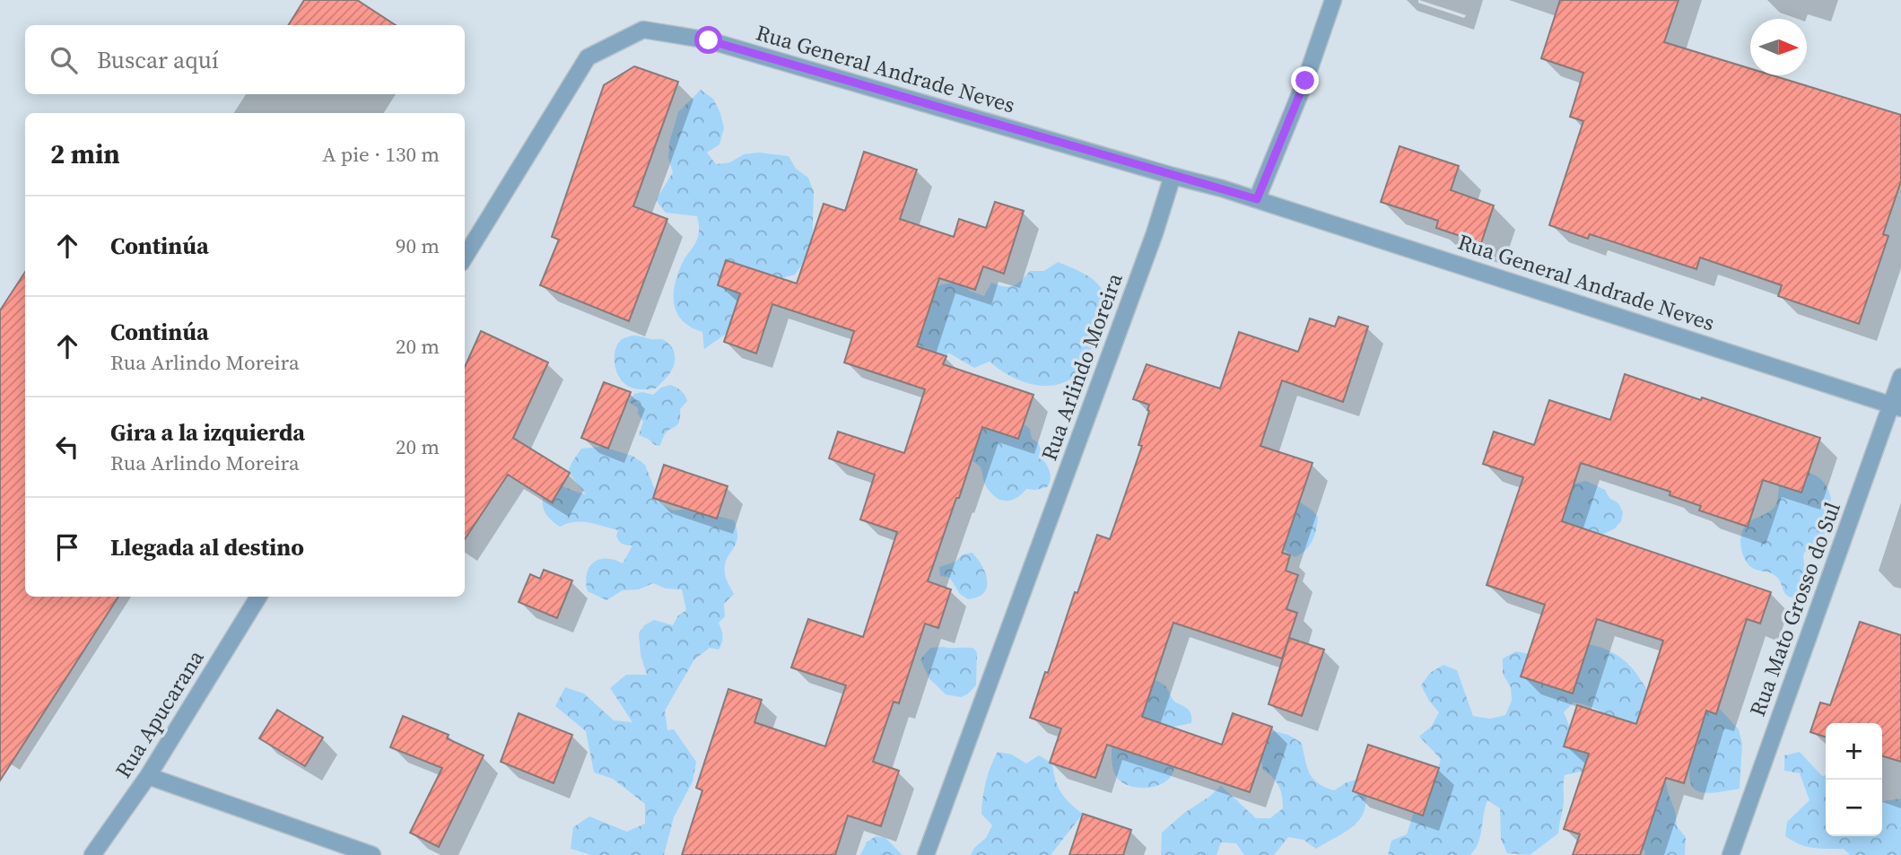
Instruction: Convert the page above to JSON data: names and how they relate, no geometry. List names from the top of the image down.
{
  "streets": {
    "street": [
      "Rua General Andrade Neves",
      "Rua Arlindo Moreira",
      "Rua Mato Grosso do Sul",
      "Rua Apucarana"
    ]
  },
  "crossings": [
    ["Rua General Andrade Neves", "Rua Arlindo Moreira"],
    ["Rua General Andrade Neves", "Rua Mato Grosso do Sul"]
  ],
  "north": "right",
  "page": {
    "search": "Buscar aquí",
    "heading": ["2 min", "A pie · 130 m"],
    "list": [
      ["Continúa", "90 m"],
      ["Continúa", "Rua Arlindo Moreira", "20 m"],
      ["Gira a la izquierda", "Rua Arlindo Moreira", "20 m"],
      "Llegada al destino"
    ],
    "map_buttons": ["+", "−"]
  }
}
